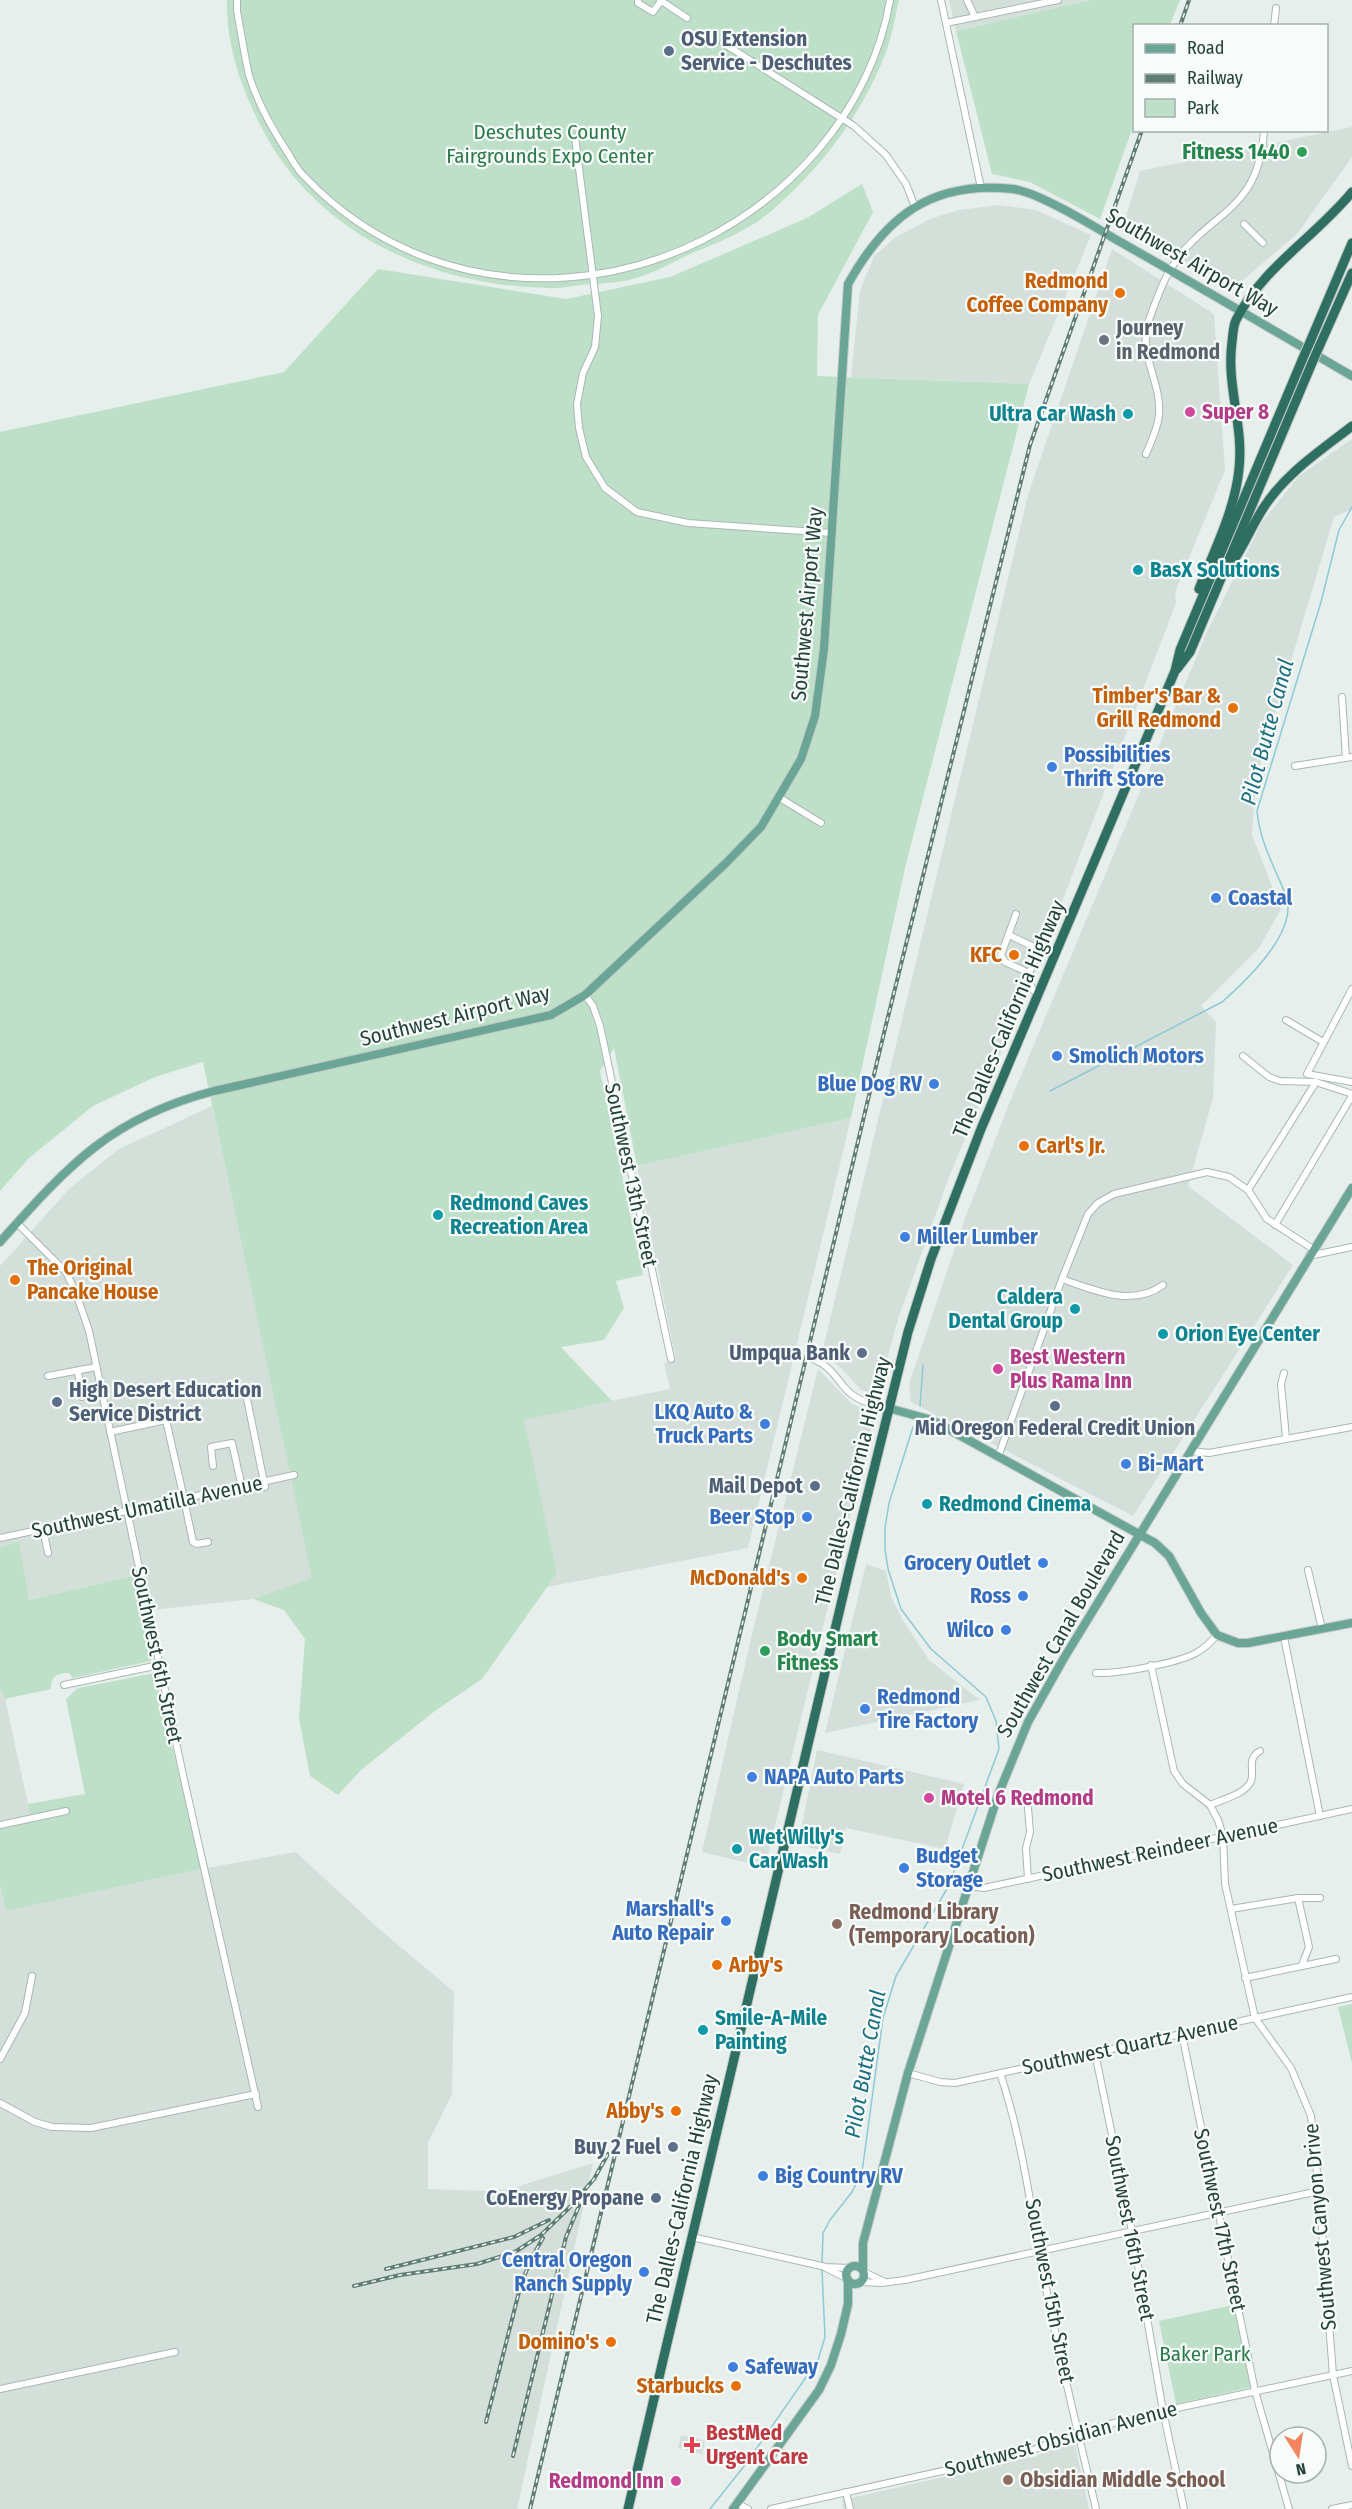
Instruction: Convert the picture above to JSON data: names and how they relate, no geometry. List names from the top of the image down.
{
  "streets": {
    "highway": ["The Dalles-California Highway"],
    "main road": ["Southwest Airport Way", "Southwest Canal Boulevard"],
    "street": [
      "Southwest 13th Street",
      "Southwest Umatilla Avenue",
      "Southwest 6th Street",
      "Southwest Reindeer Avenue",
      "Southwest Quartz Avenue",
      "Southwest 17th Street",
      "Southwest Canyon Drive",
      "Southwest 16th Street",
      "Southwest 15th Street",
      "Southwest Obsidian Avenue"
    ]
  },
  "crossings": [
    ["Southwest Airport Way", "Southwest 13th Street"],
    ["Southwest Airport Way", "Southwest 6th Street"],
    ["Southwest Umatilla Avenue", "Southwest 6th Street"],
    ["Southwest Canal Boulevard", "Southwest Reindeer Avenue"],
    ["Southwest Canal Boulevard", "Southwest Quartz Avenue"],
    ["Southwest Reindeer Avenue", "Southwest Canyon Drive"],
    ["Southwest Quartz Avenue", "Southwest 17th Street"],
    ["Southwest Quartz Avenue", "Southwest Canyon Drive"],
    ["Southwest Quartz Avenue", "Southwest 16th Street"],
    ["Southwest Quartz Avenue", "Southwest 15th Street"],
    ["Southwest 17th Street", "Southwest Obsidian Avenue"],
    ["Southwest Canyon Drive", "Southwest Obsidian Avenue"],
    ["Southwest 16th Street", "Southwest Obsidian Avenue"],
    ["Southwest 15th Street", "Southwest Obsidian Avenue"]
  ],
  "water": ["Pilot Butte Canal"],
  "parks": ["Deschutes County Fairgrounds Expo Center", "Baker Park"],
  "places": {
    "other": [
      "OSU Extension Service - Deschutes",
      "Fitness 1440",
      "Redmond Coffee Company",
      "Journey in Redmond",
      "Super 8",
      "Ultra Car Wash",
      "BasX Solutions",
      "Timber's Bar & Grill Redmond",
      "Possibilities Thrift Store",
      "Coastal",
      "KFC",
      "Smolich Motors",
      "Blue Dog RV",
      "Carl's Jr.",
      "Redmond Caves Recreation Area",
      "Miller Lumber",
      "The Original Pancake House",
      "Caldera Dental Group",
      "Orion Eye Center",
      "Umpqua Bank",
      "Best Western Plus Rama Inn",
      "High Desert Education Service District",
      "Mid Oregon Federal Credit Union",
      "LKQ Auto & Truck Parts",
      "Bi-Mart",
      "Mail Depot",
      "Redmond Cinema",
      "Beer Stop",
      "Grocery Outlet",
      "McDonald's",
      "Ross",
      "Wilco",
      "Body Smart Fitness",
      "Redmond Tire Factory",
      "NAPA Auto Parts",
      "Motel 6 Redmond",
      "Wet Willy's Car Wash",
      "Budget Storage",
      "Marshall's Auto Repair",
      "Redmond Library (Temporary Location)",
      "Arby's",
      "Smile-A-Mile Painting",
      "Abby's",
      "Buy 2 Fuel",
      "Big Country RV",
      "CoEnergy Propane",
      "Central Oregon Ranch Supply",
      "Domino's",
      "Safeway",
      "Starbucks",
      "Obsidian Middle School",
      "Redmond Inn"
    ],
    "health": ["BestMed Urgent Care"]
  },
  "legend": ["Road", "Railway", "Park"],
  "north": "bottom"
}
